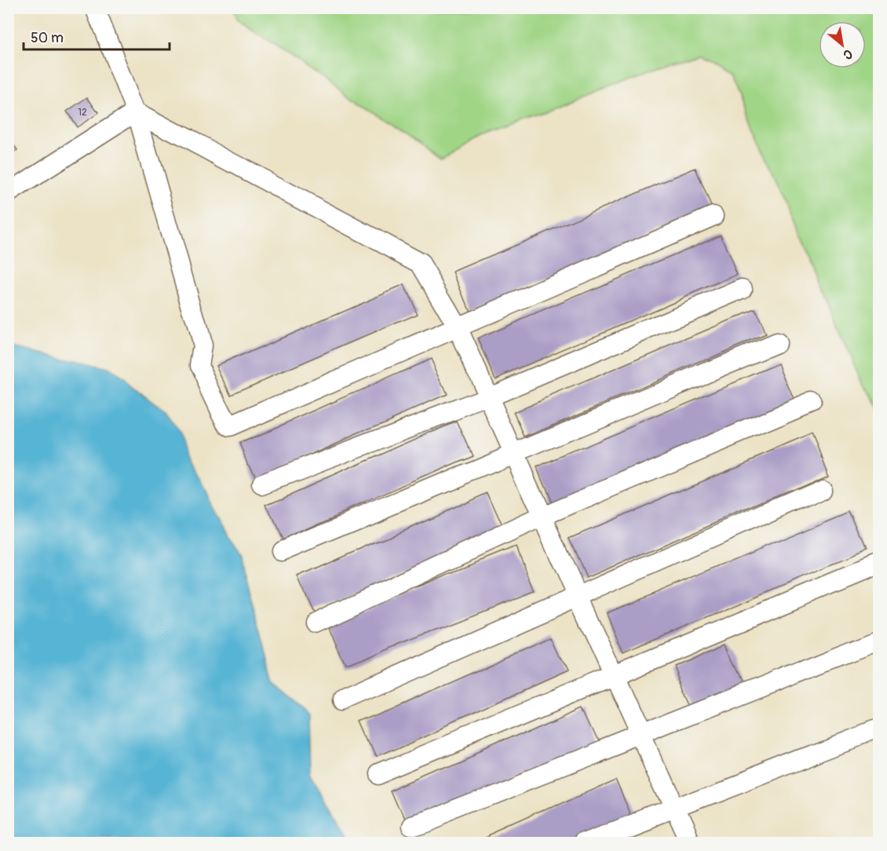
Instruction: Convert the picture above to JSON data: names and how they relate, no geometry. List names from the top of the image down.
{
  "house_numbers": ["12"],
  "scale_bar": "50 m",
  "north": "bottom right"
}
